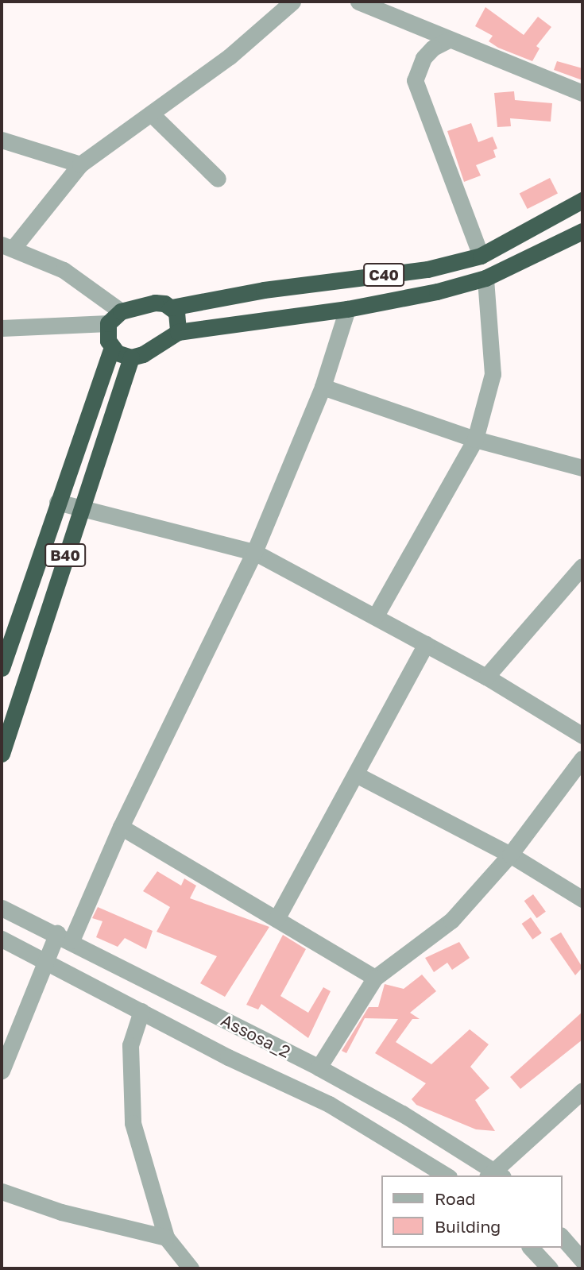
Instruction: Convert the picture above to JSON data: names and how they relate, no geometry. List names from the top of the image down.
{
  "streets": {
    "highway": ["C40", "B40"],
    "street": ["Assosa_2"]
  },
  "crossings": [
    ["C40", "B40"]
  ],
  "legend": ["Road", "Building"]
}
